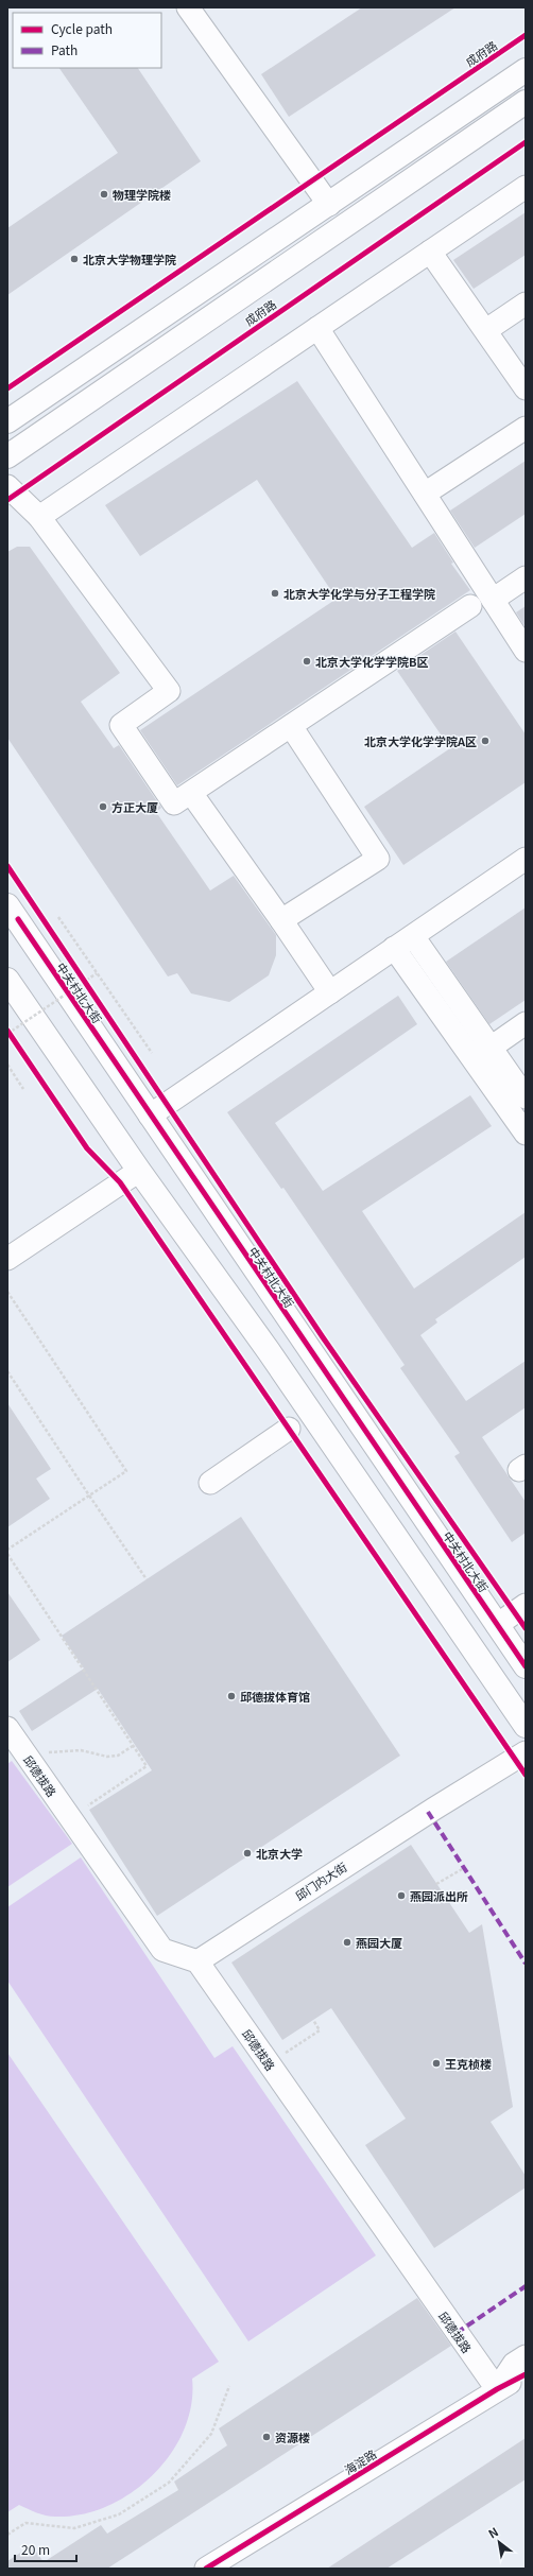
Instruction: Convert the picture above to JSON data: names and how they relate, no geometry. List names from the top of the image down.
{
  "streets": {
    "main road": ["成府路", "中关村北大街"],
    "street": ["邱德拔路", "邱门内大街", "海淀路"]
  },
  "crossings": [
    ["邱德拔路", "邱门内大街"],
    ["邱德拔路", "海淀路"]
  ],
  "places": [
    "物理学院楼",
    "北京大学物理学院",
    "北京大学化学与分子工程学院",
    "北京大学化学学院B区",
    "北京大学化学学院A区",
    "方正大厦",
    "邱德拔体育馆",
    "北京大学",
    "燕园派出所",
    "燕园大厦",
    "王克桢楼",
    "资源楼"
  ],
  "legend": ["Cycle path", "Path"],
  "scale_bar": "20 m",
  "north": "top left"
}
